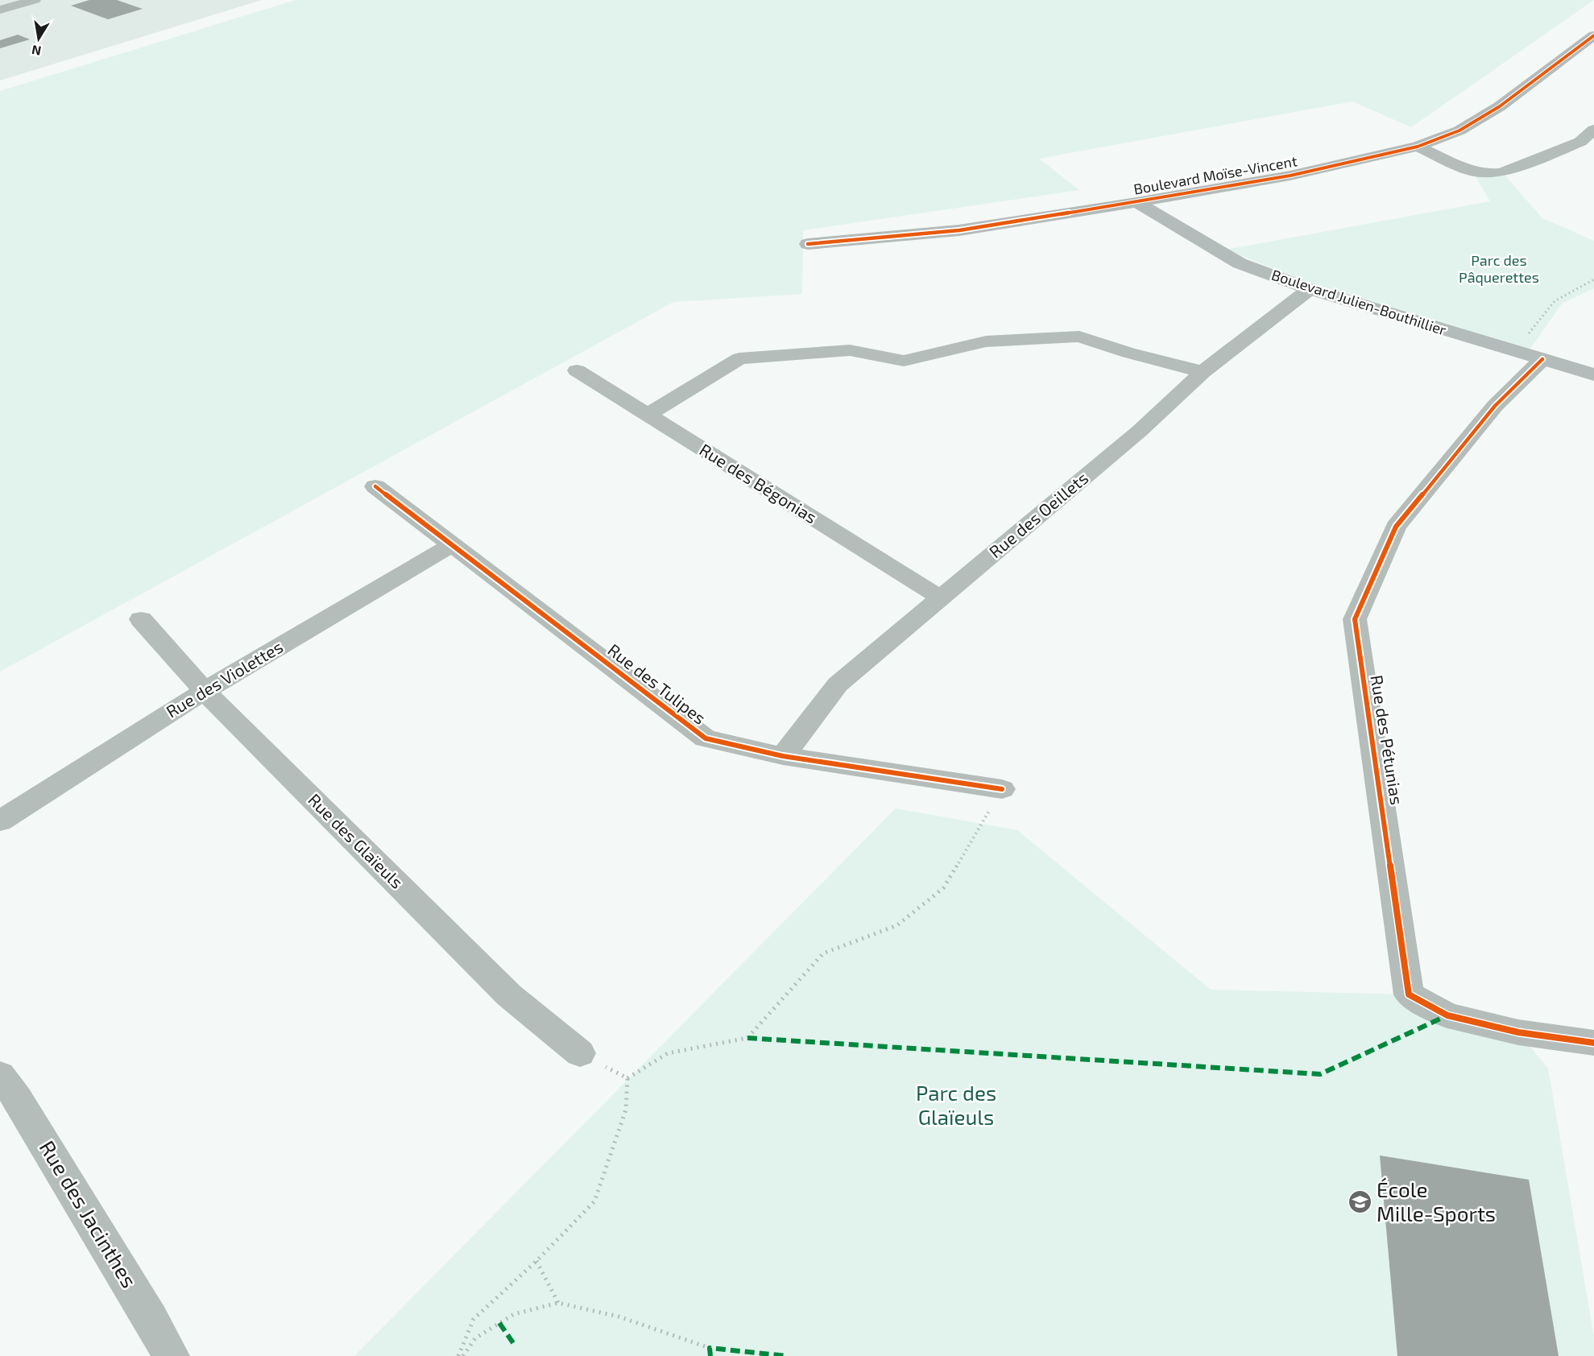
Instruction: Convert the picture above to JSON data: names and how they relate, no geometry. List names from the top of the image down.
{
  "streets": {
    "street": [
      "Boulevard Moïse-Vincent",
      "Boulevard Julien-Bouthillier",
      "Rue des Bégonias",
      "Rue des Oeillets",
      "Rue des Violettes",
      "Rue des Tulipes",
      "Rue des Pétunias",
      "Rue des Glaïeuls",
      "Rue des Jacinthes"
    ]
  },
  "crossings": [
    ["Boulevard Moïse-Vincent", "Boulevard Julien-Bouthillier"],
    ["Boulevard Julien-Bouthillier", "Rue des Oeillets"],
    ["Boulevard Julien-Bouthillier", "Rue des Pétunias"],
    ["Rue des Bégonias", "Rue des Oeillets"],
    ["Rue des Oeillets", "Rue des Tulipes"],
    ["Rue des Violettes", "Rue des Tulipes"],
    ["Rue des Violettes", "Rue des Glaïeuls"]
  ],
  "parks": ["Parc des Pâquerettes", "Parc des Glaïeuls"],
  "places": {
    "school or university": ["École Mille-Sports"]
  },
  "north": "bottom"
}
